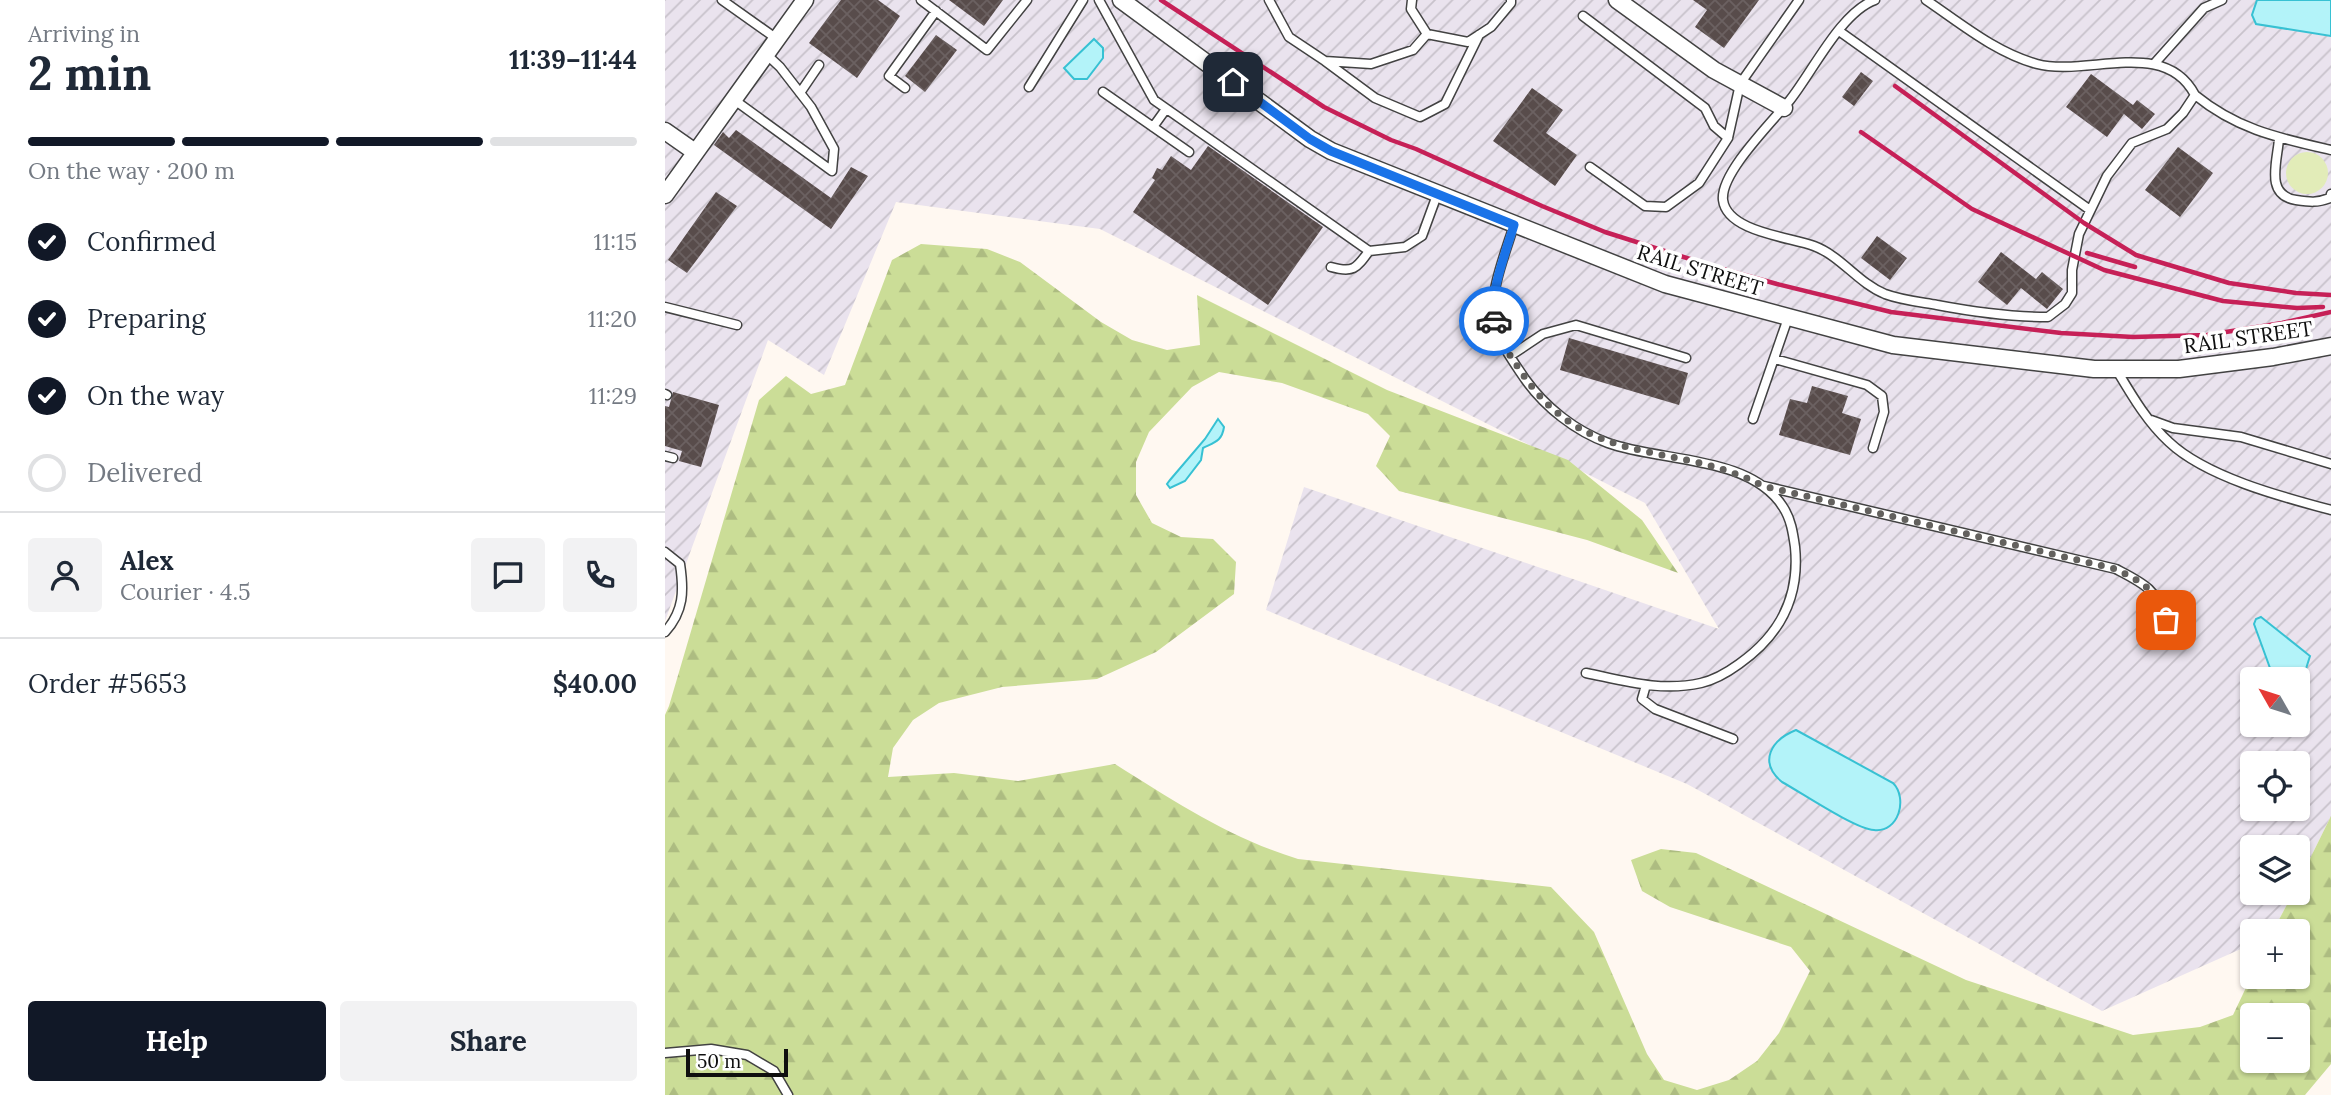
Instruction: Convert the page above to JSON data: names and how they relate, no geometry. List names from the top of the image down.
{
  "streets": {
    "street": ["RAIL STREET"]
  },
  "scale_bar": "50 m",
  "north": "top left",
  "page": {
    "heading": ["2 min", "Arriving in", "11:39–11:44"],
    "panel": [
      "Alex",
      "Courier · 4.5",
      "Order #5653",
      "$40.00"
    ],
    "bar": "On the way · 200 m",
    "list": [
      ["Confirmed", "11:15"],
      ["Preparing", "11:20"],
      ["On the way", "11:29"],
      "Delivered"
    ],
    "map_buttons": ["+", "−"],
    "buttons": ["Help", "Share"],
    "scale": "50 m"
  }
}
